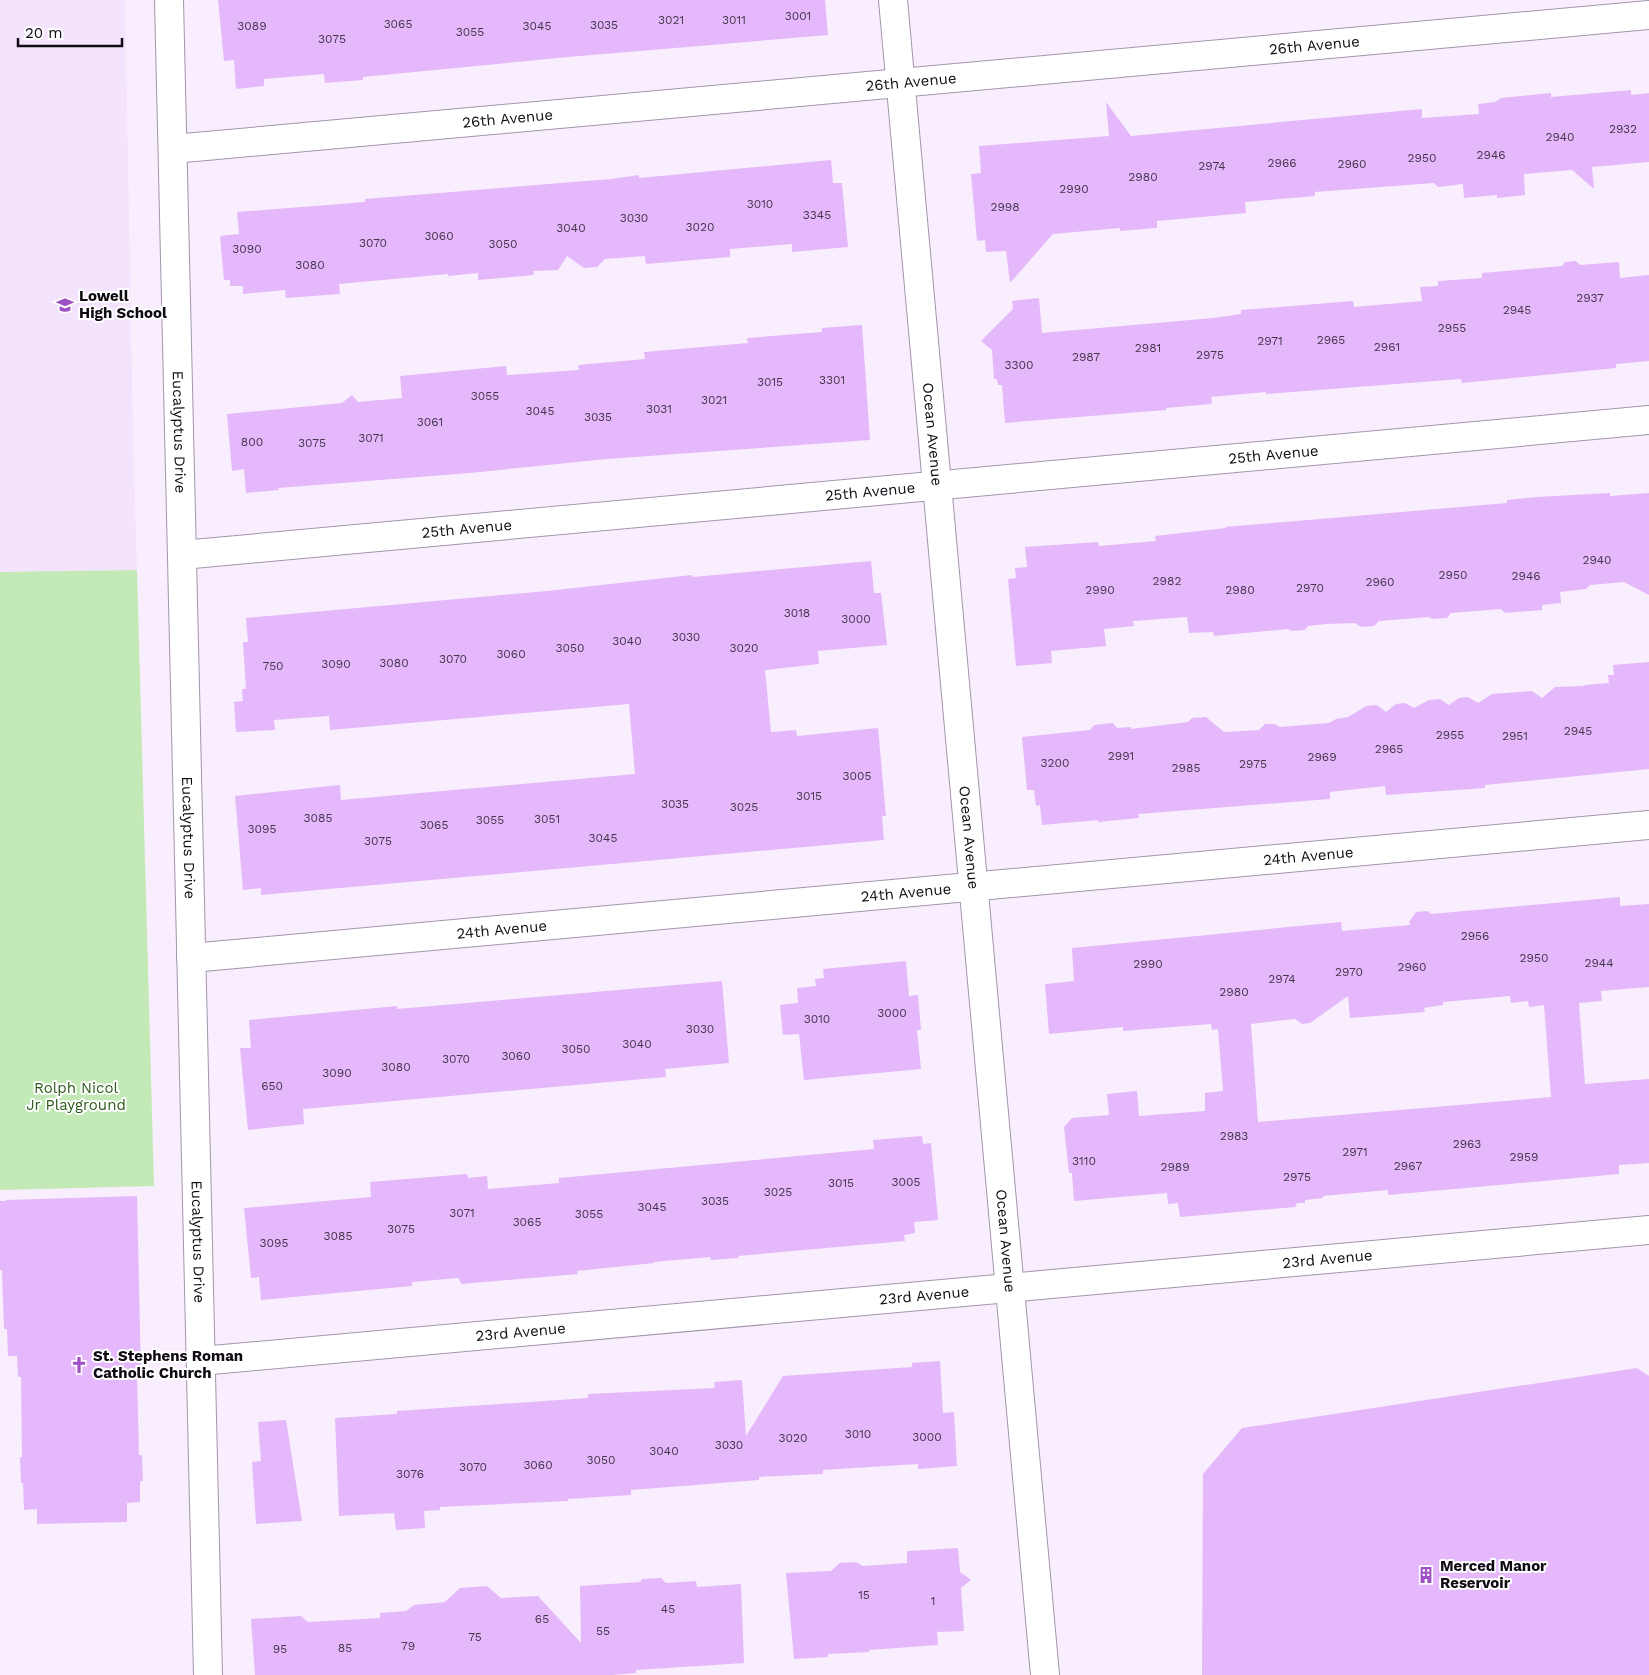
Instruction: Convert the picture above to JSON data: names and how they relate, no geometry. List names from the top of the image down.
{
  "streets": {
    "street": [
      "26th Avenue",
      "Eucalyptus Drive",
      "Ocean Avenue",
      "25th Avenue",
      "24th Avenue",
      "23rd Avenue"
    ]
  },
  "crossings": [
    ["26th Avenue", "Eucalyptus Drive"],
    ["26th Avenue", "Ocean Avenue"],
    ["Eucalyptus Drive", "25th Avenue"],
    ["Eucalyptus Drive", "24th Avenue"],
    ["Eucalyptus Drive", "23rd Avenue"],
    ["Ocean Avenue", "25th Avenue"],
    ["Ocean Avenue", "24th Avenue"],
    ["Ocean Avenue", "23rd Avenue"]
  ],
  "parks": ["Rolph Nicol Jr Playground"],
  "places": {
    "school or university": ["Lowell High School"],
    "church": ["St. Stephens Roman Catholic Church"],
    "building": ["Merced Manor Reservoir"]
  },
  "house_numbers": [
    "3001",
    "3021",
    "3011",
    "3065",
    "3035",
    "3089",
    "3045",
    "3055",
    "3075",
    "2932",
    "2940",
    "2946",
    "2950",
    "2966",
    "2960",
    "2974",
    "2980",
    "2990",
    "3010",
    "2998",
    "3345",
    "3030",
    "3020",
    "3040",
    "3060",
    "3070",
    "3050",
    "3090",
    "3080",
    "2937",
    "2945",
    "2955",
    "2965",
    "2971",
    "2961",
    "2981",
    "2975",
    "2987",
    "3300",
    "3301",
    "3015",
    "3055",
    "3021",
    "3031",
    "3045",
    "3035",
    "3061",
    "3071",
    "800",
    "3075",
    "2940",
    "2950",
    "2946",
    "2982",
    "2960",
    "2970",
    "2990",
    "2980",
    "3018",
    "3000",
    "3030",
    "3040",
    "3050",
    "3020",
    "3060",
    "3070",
    "3080",
    "3090",
    "750",
    "2945",
    "2955",
    "2951",
    "2965",
    "2991",
    "2969",
    "3200",
    "2975",
    "2985",
    "3005",
    "3015",
    "3035",
    "3025",
    "3085",
    "3051",
    "3055",
    "3065",
    "3095",
    "3045",
    "3075",
    "2956",
    "2950",
    "2944",
    "2990",
    "2960",
    "2970",
    "2974",
    "2980",
    "3000",
    "3010",
    "3030",
    "3040",
    "3050",
    "3060",
    "3070",
    "3080",
    "3090",
    "650",
    "2983",
    "2963",
    "2971",
    "2959",
    "3110",
    "2967",
    "2989",
    "2975",
    "3005",
    "3015",
    "3025",
    "3035",
    "3045",
    "3071",
    "3055",
    "3065",
    "3075",
    "3085",
    "3095",
    "3010",
    "3000",
    "3020",
    "3030",
    "3040",
    "3050",
    "3060",
    "3070",
    "3076",
    "15",
    "1",
    "45",
    "65",
    "55",
    "75",
    "79",
    "85",
    "95"
  ],
  "scale_bar": "20 m"
}
